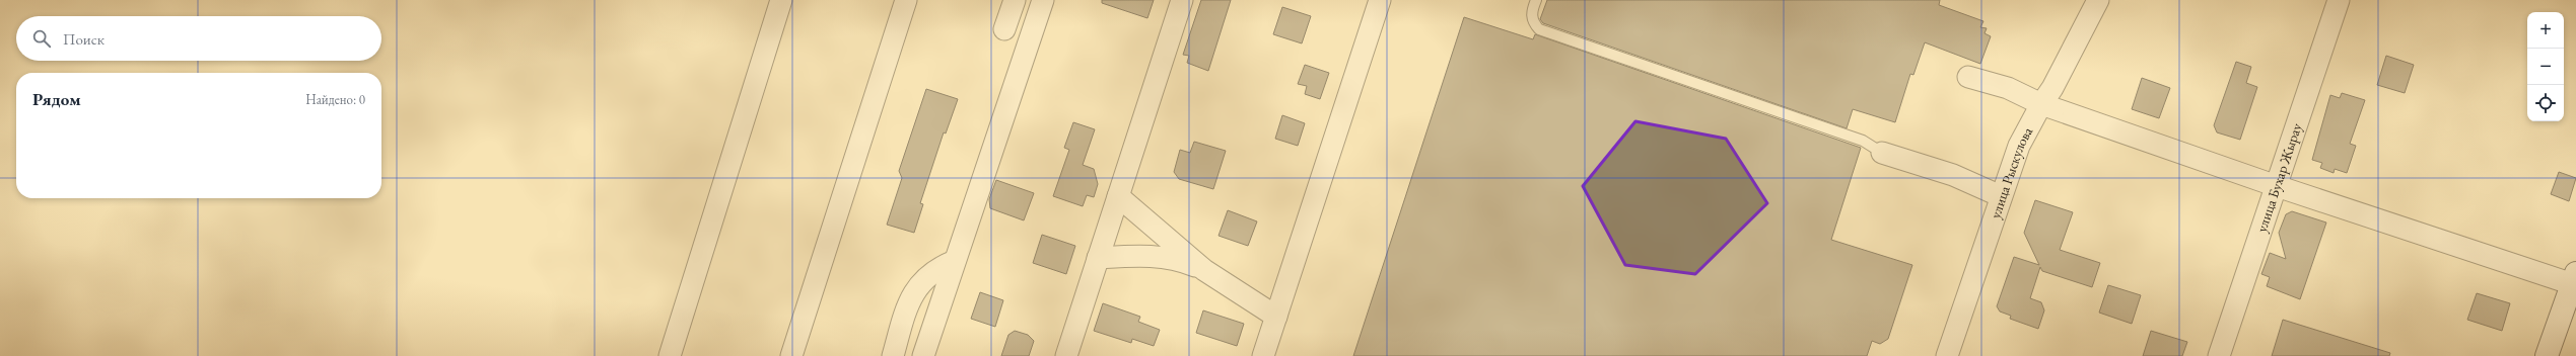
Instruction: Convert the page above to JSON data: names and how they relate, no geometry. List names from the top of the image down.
{
  "streets": {
    "street": ["улица Рыскулова", "улица Бухар Жырау"]
  },
  "page": {
    "map_buttons": ["+", "−"],
    "search": "Поиск",
    "heading": ["Рядом", "Найдено: 0"]
  }
}
